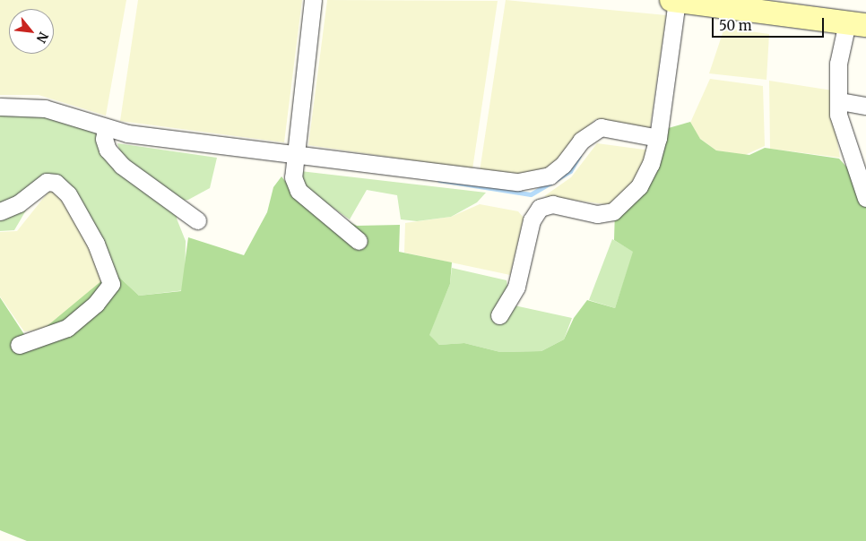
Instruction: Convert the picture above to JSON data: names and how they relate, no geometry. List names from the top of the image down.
{
  "scale_bar": "50 m",
  "north": "bottom right"
}
